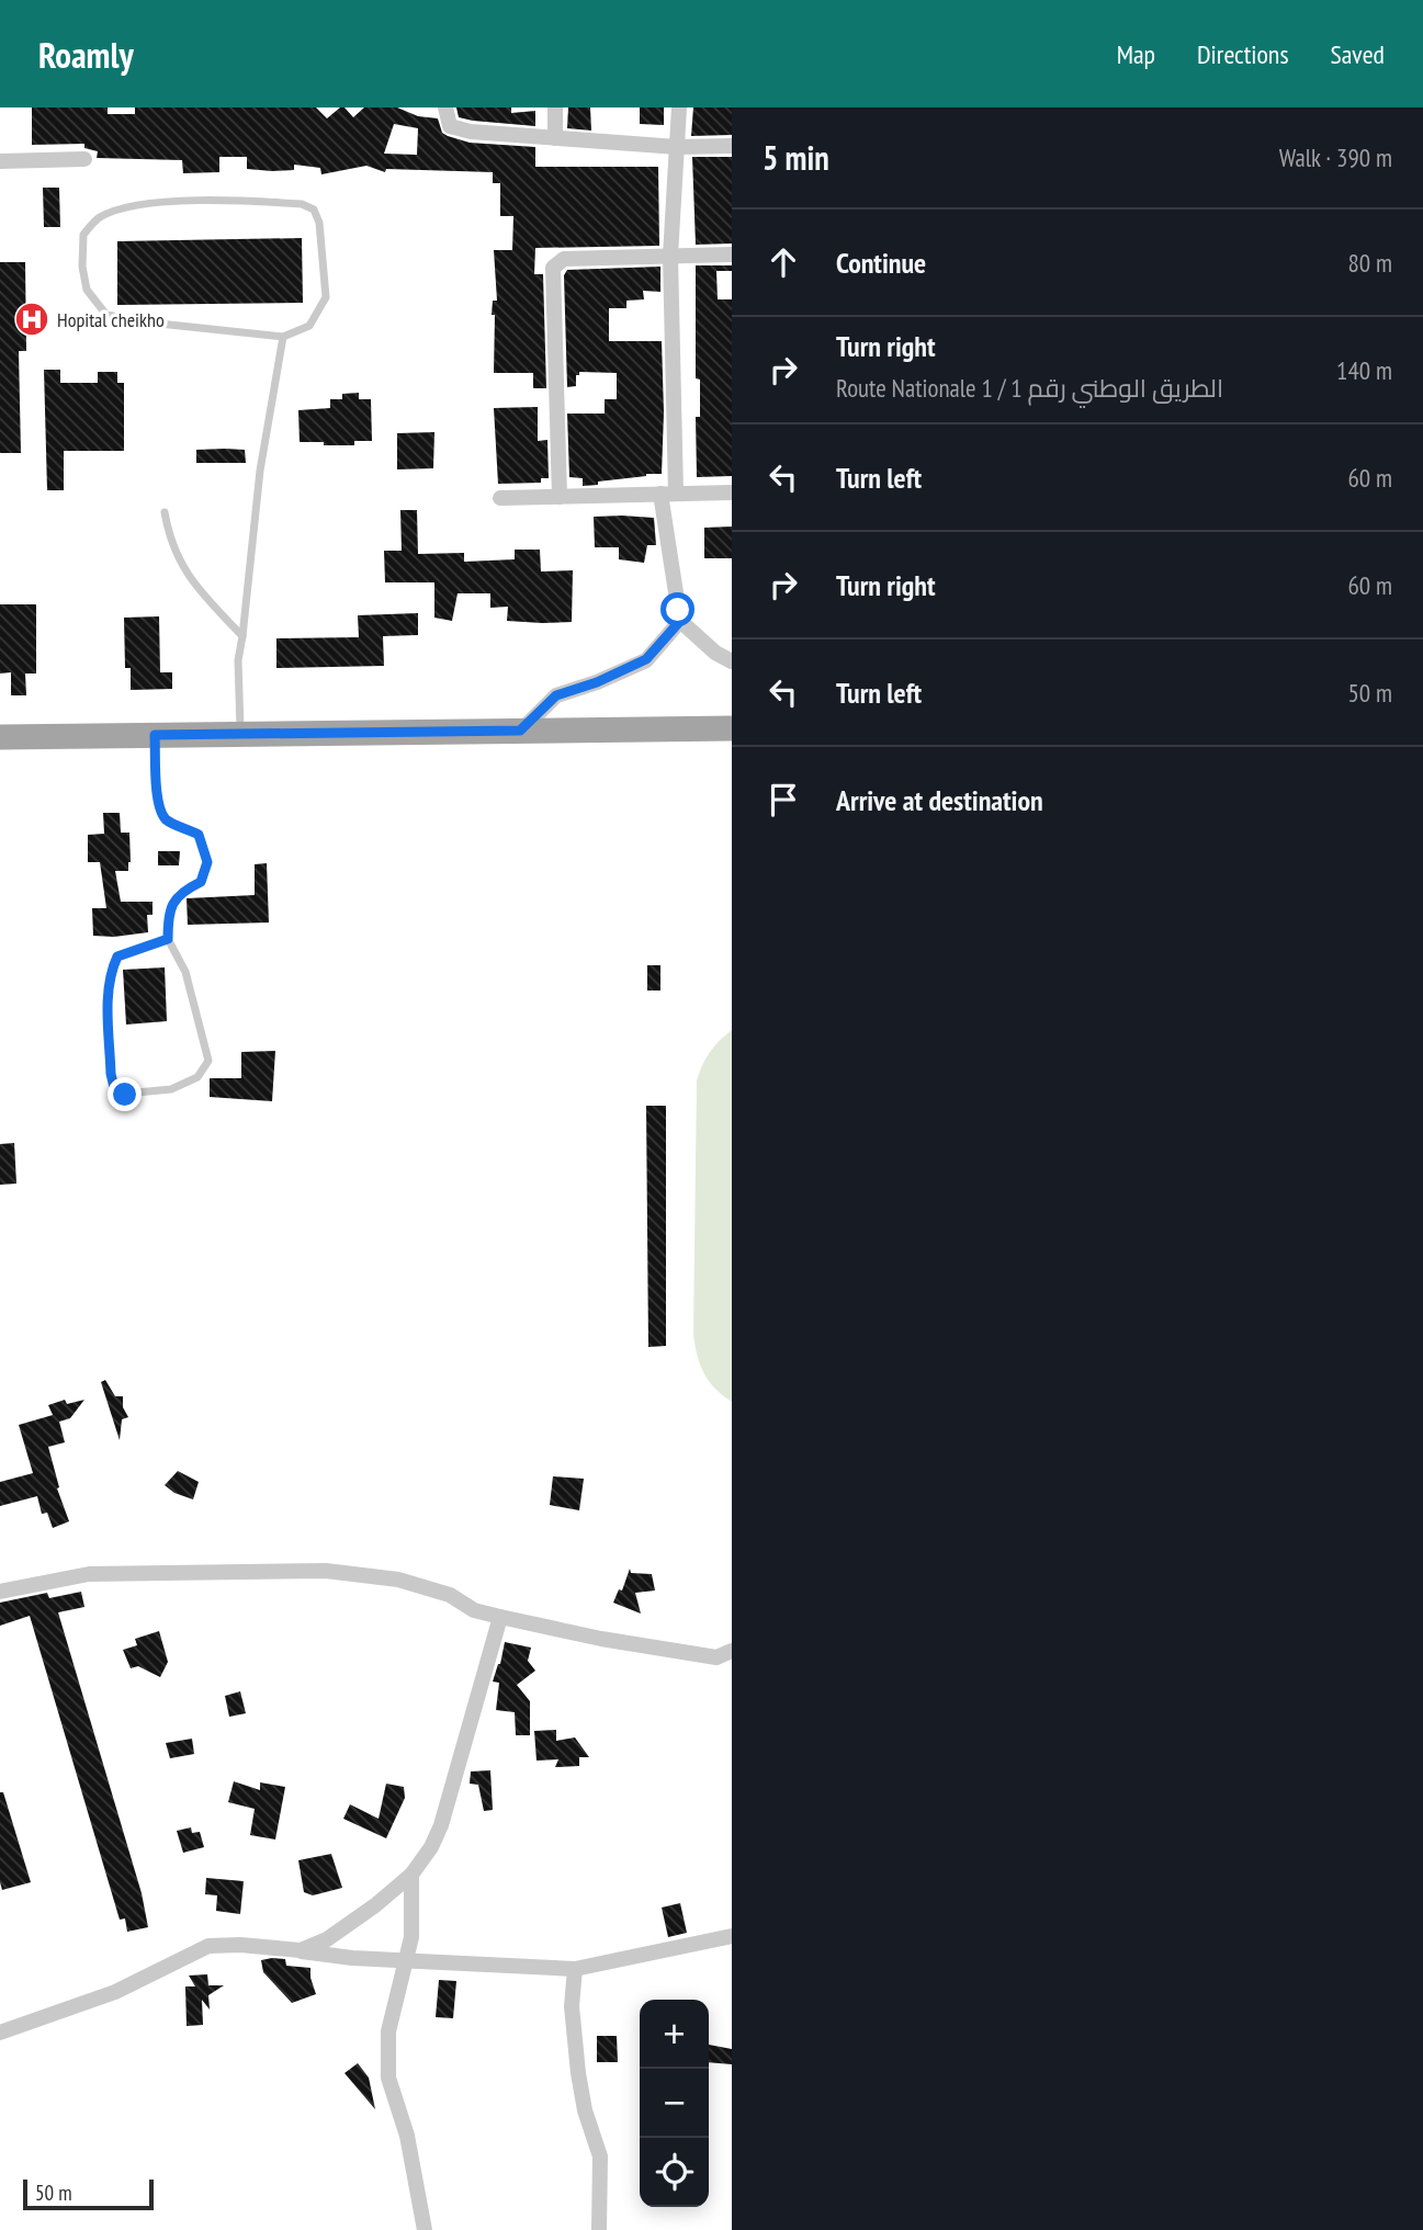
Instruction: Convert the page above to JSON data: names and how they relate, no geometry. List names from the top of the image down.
{
  "places": {
    "hospital": ["Hopital cheikho"]
  },
  "scale_bar": "50 m",
  "page": {
    "header": "Roamly",
    "nav": ["Map", "Directions", "Saved"],
    "heading": ["5 min", "Walk · 390 m"],
    "list": [
      ["Continue", "80 m"],
      ["Turn right", "Route Nationale 1 / الطريق الوطني رقم 1", "140 m"],
      ["Turn left", "60 m"],
      ["Turn right", "60 m"],
      ["Turn left", "50 m"],
      "Arrive at destination"
    ],
    "map_buttons": ["+", "−"],
    "scale": "50 m"
  }
}
